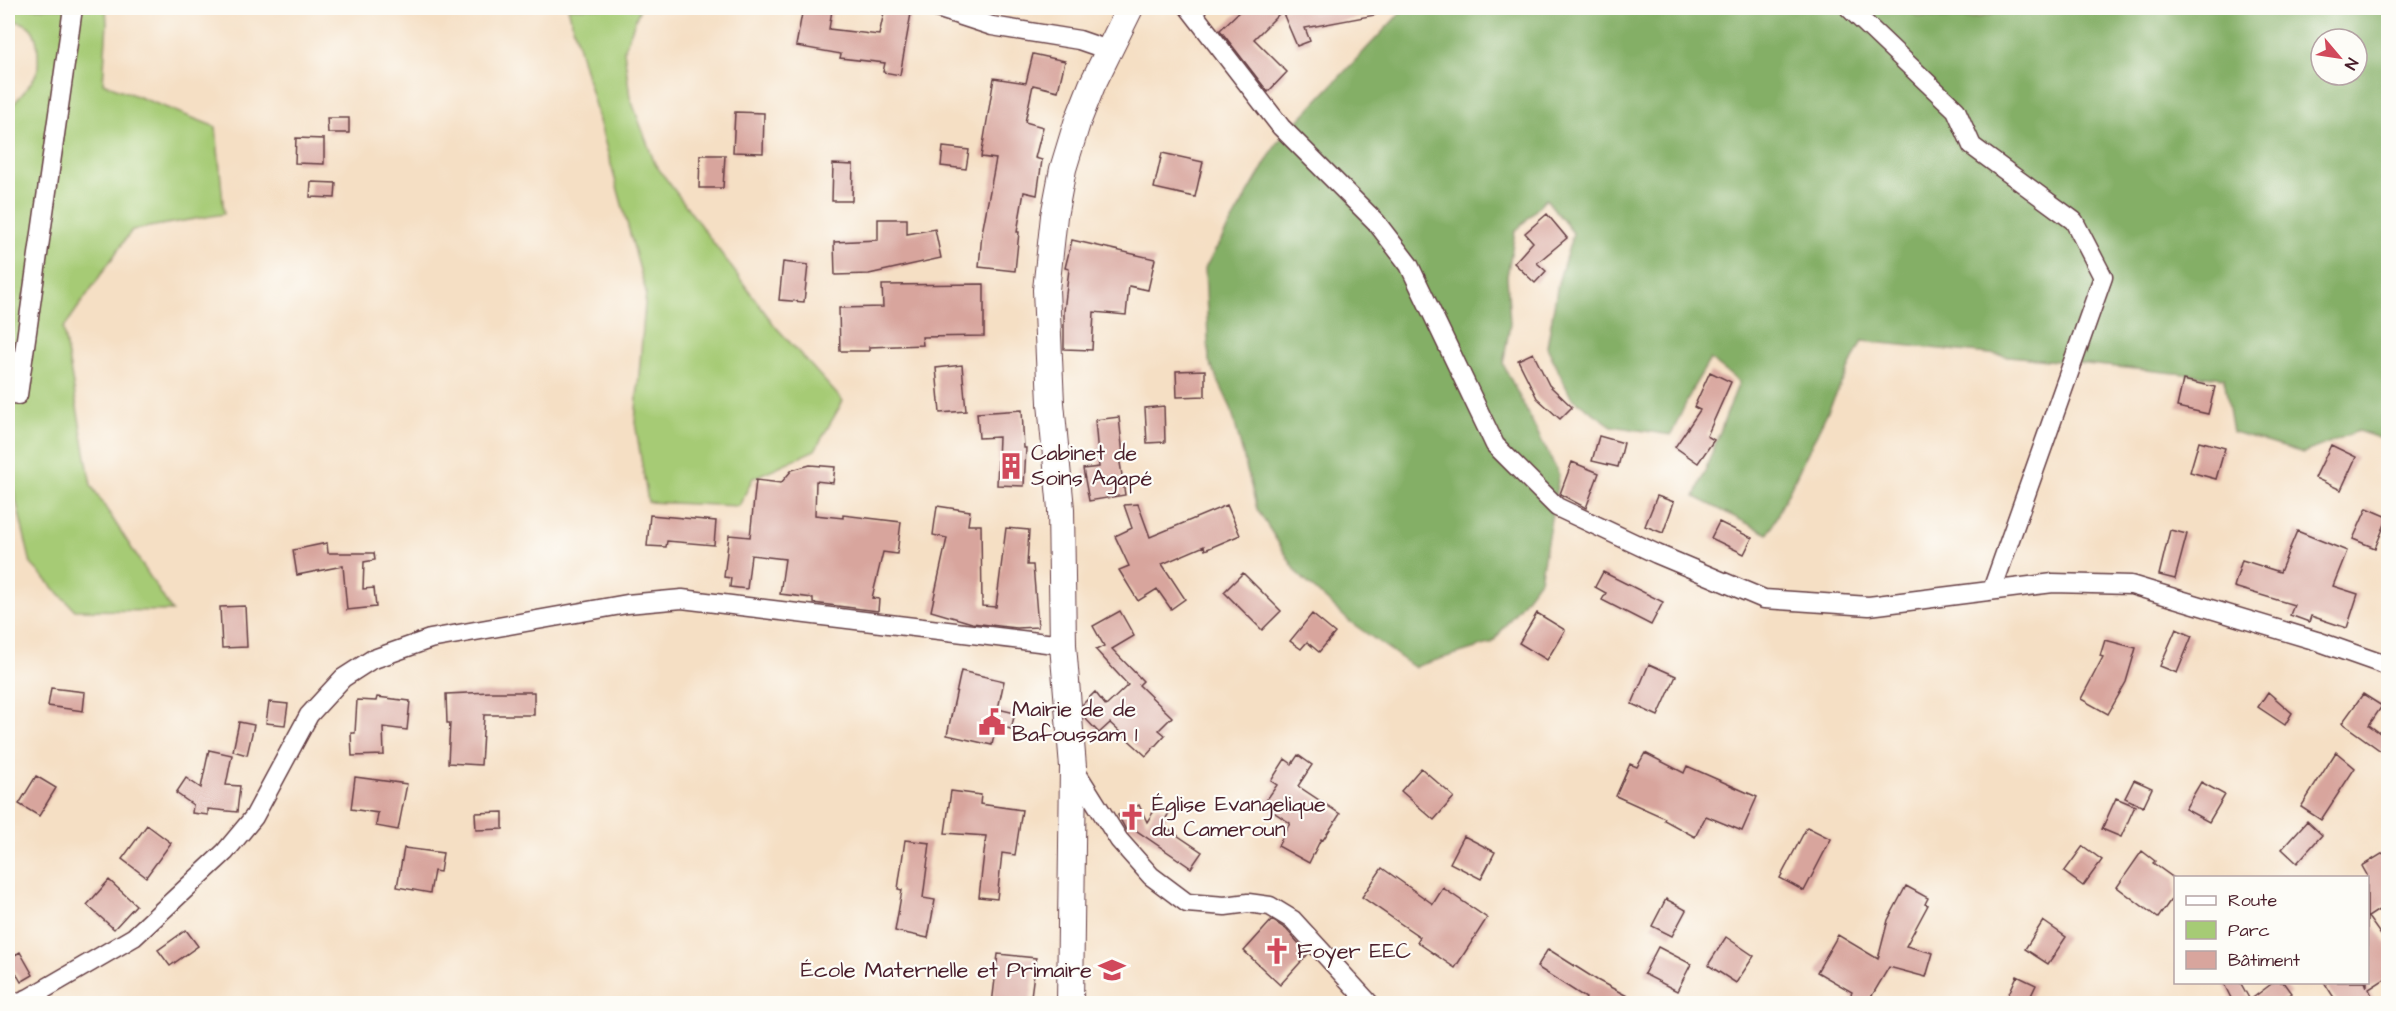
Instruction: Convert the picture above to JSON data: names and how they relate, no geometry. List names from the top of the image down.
{
  "places": {
    "building": ["Cabinet de Soins Agapé"],
    "public building": ["Mairie de de Bafoussam 1"],
    "church": ["Église Evangelique du Cameroun", "Foyer EEC"],
    "school or university": ["École Maternelle et Primaire"]
  },
  "legend": ["Route", "Parc", "Bâtiment"],
  "north": "bottom right"
}
